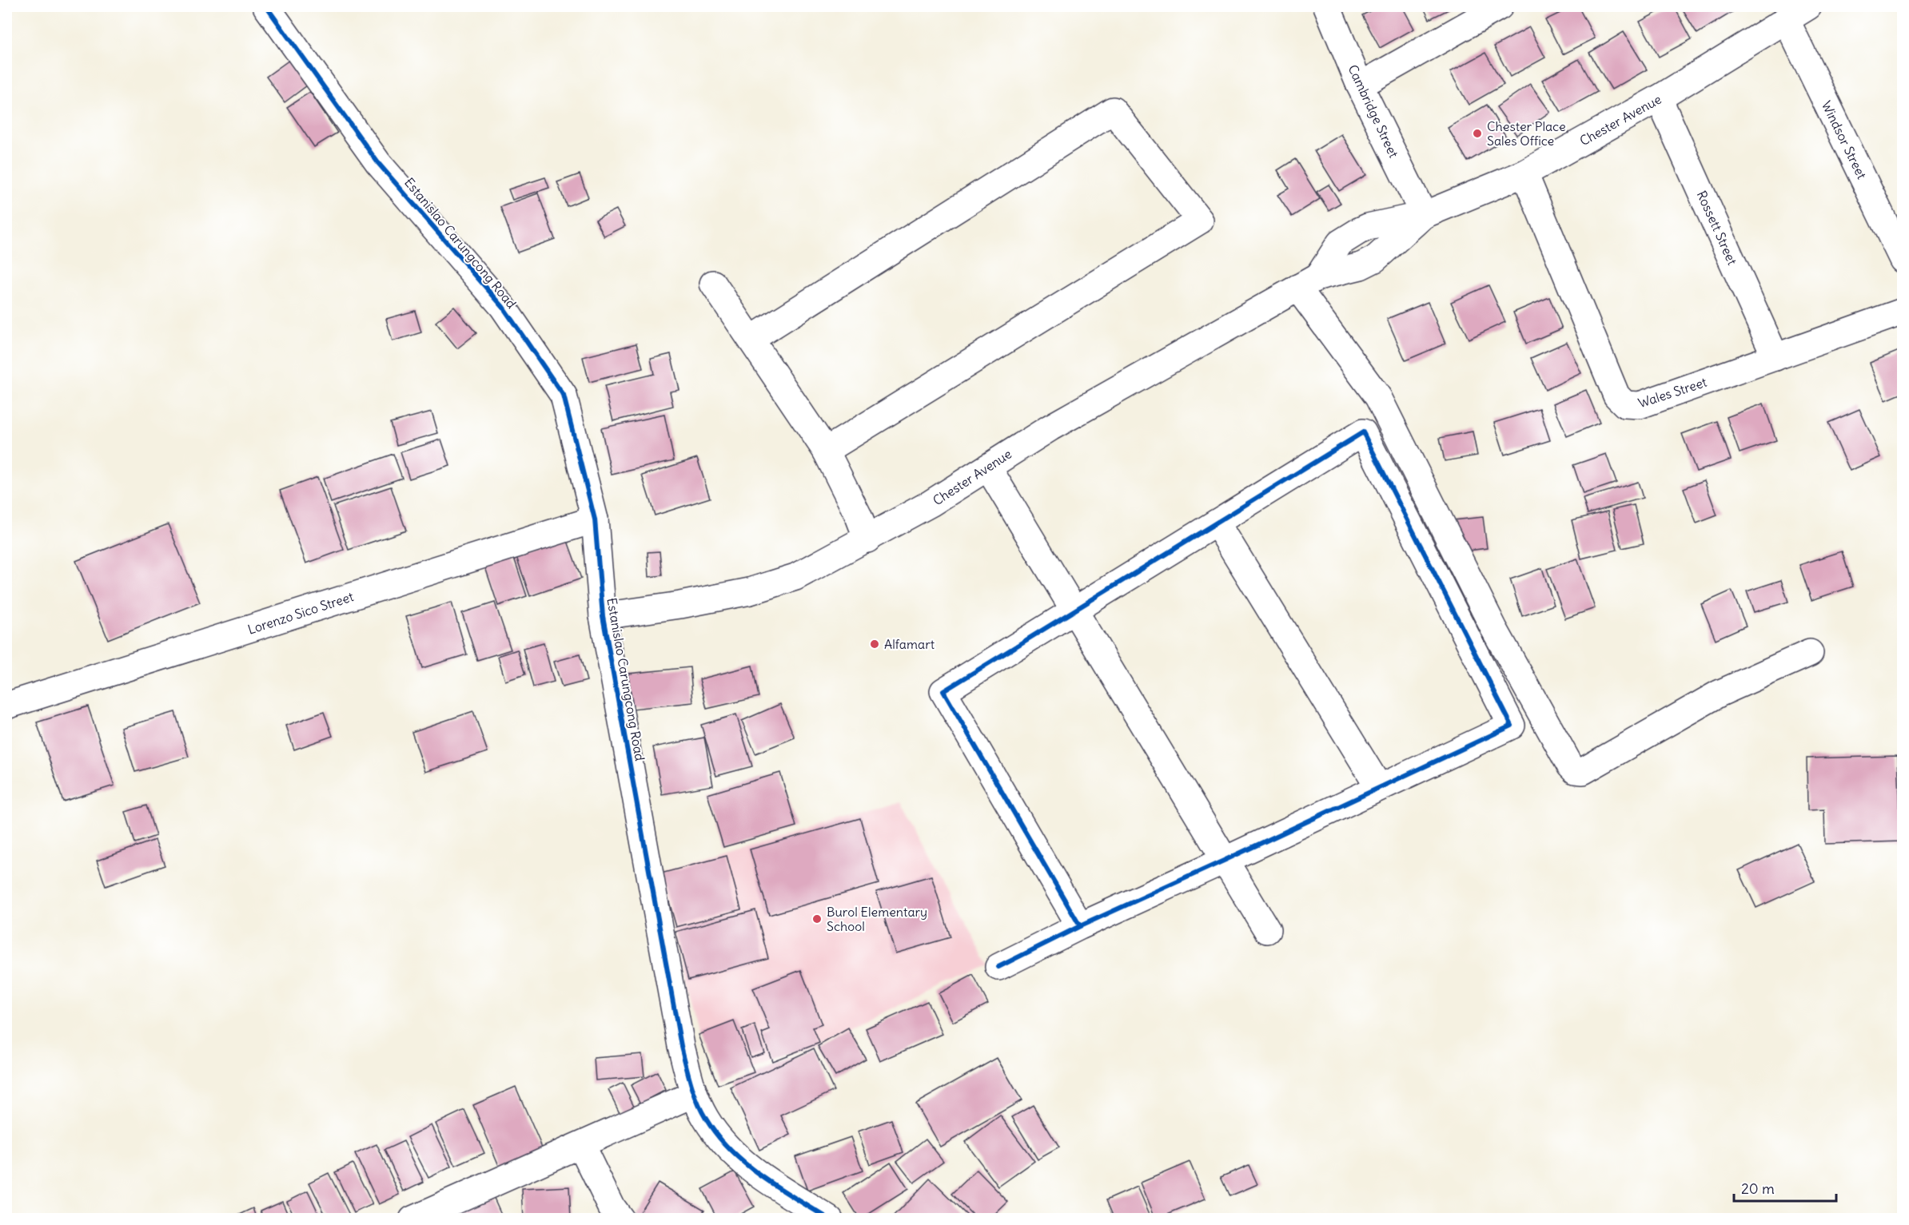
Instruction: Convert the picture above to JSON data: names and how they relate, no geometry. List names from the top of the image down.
{
  "streets": {
    "street": [
      "Cambridge Street",
      "Chester Avenue",
      "Windsor Street",
      "Rossett Street",
      "Estanislao Carungcong Road",
      "Wales Street",
      "Lorenzo Sico Street"
    ]
  },
  "crossings": [
    ["Cambridge Street", "Chester Avenue"],
    ["Chester Avenue", "Windsor Street"],
    ["Chester Avenue", "Rossett Street"],
    ["Chester Avenue", "Estanislao Carungcong Road"],
    ["Chester Avenue", "Wales Street"],
    ["Rossett Street", "Wales Street"],
    ["Estanislao Carungcong Road", "Lorenzo Sico Street"]
  ],
  "places": ["Chester Place Sales Office", "Alfamart", "Burol Elementary School"],
  "scale_bar": "20 m"
}
